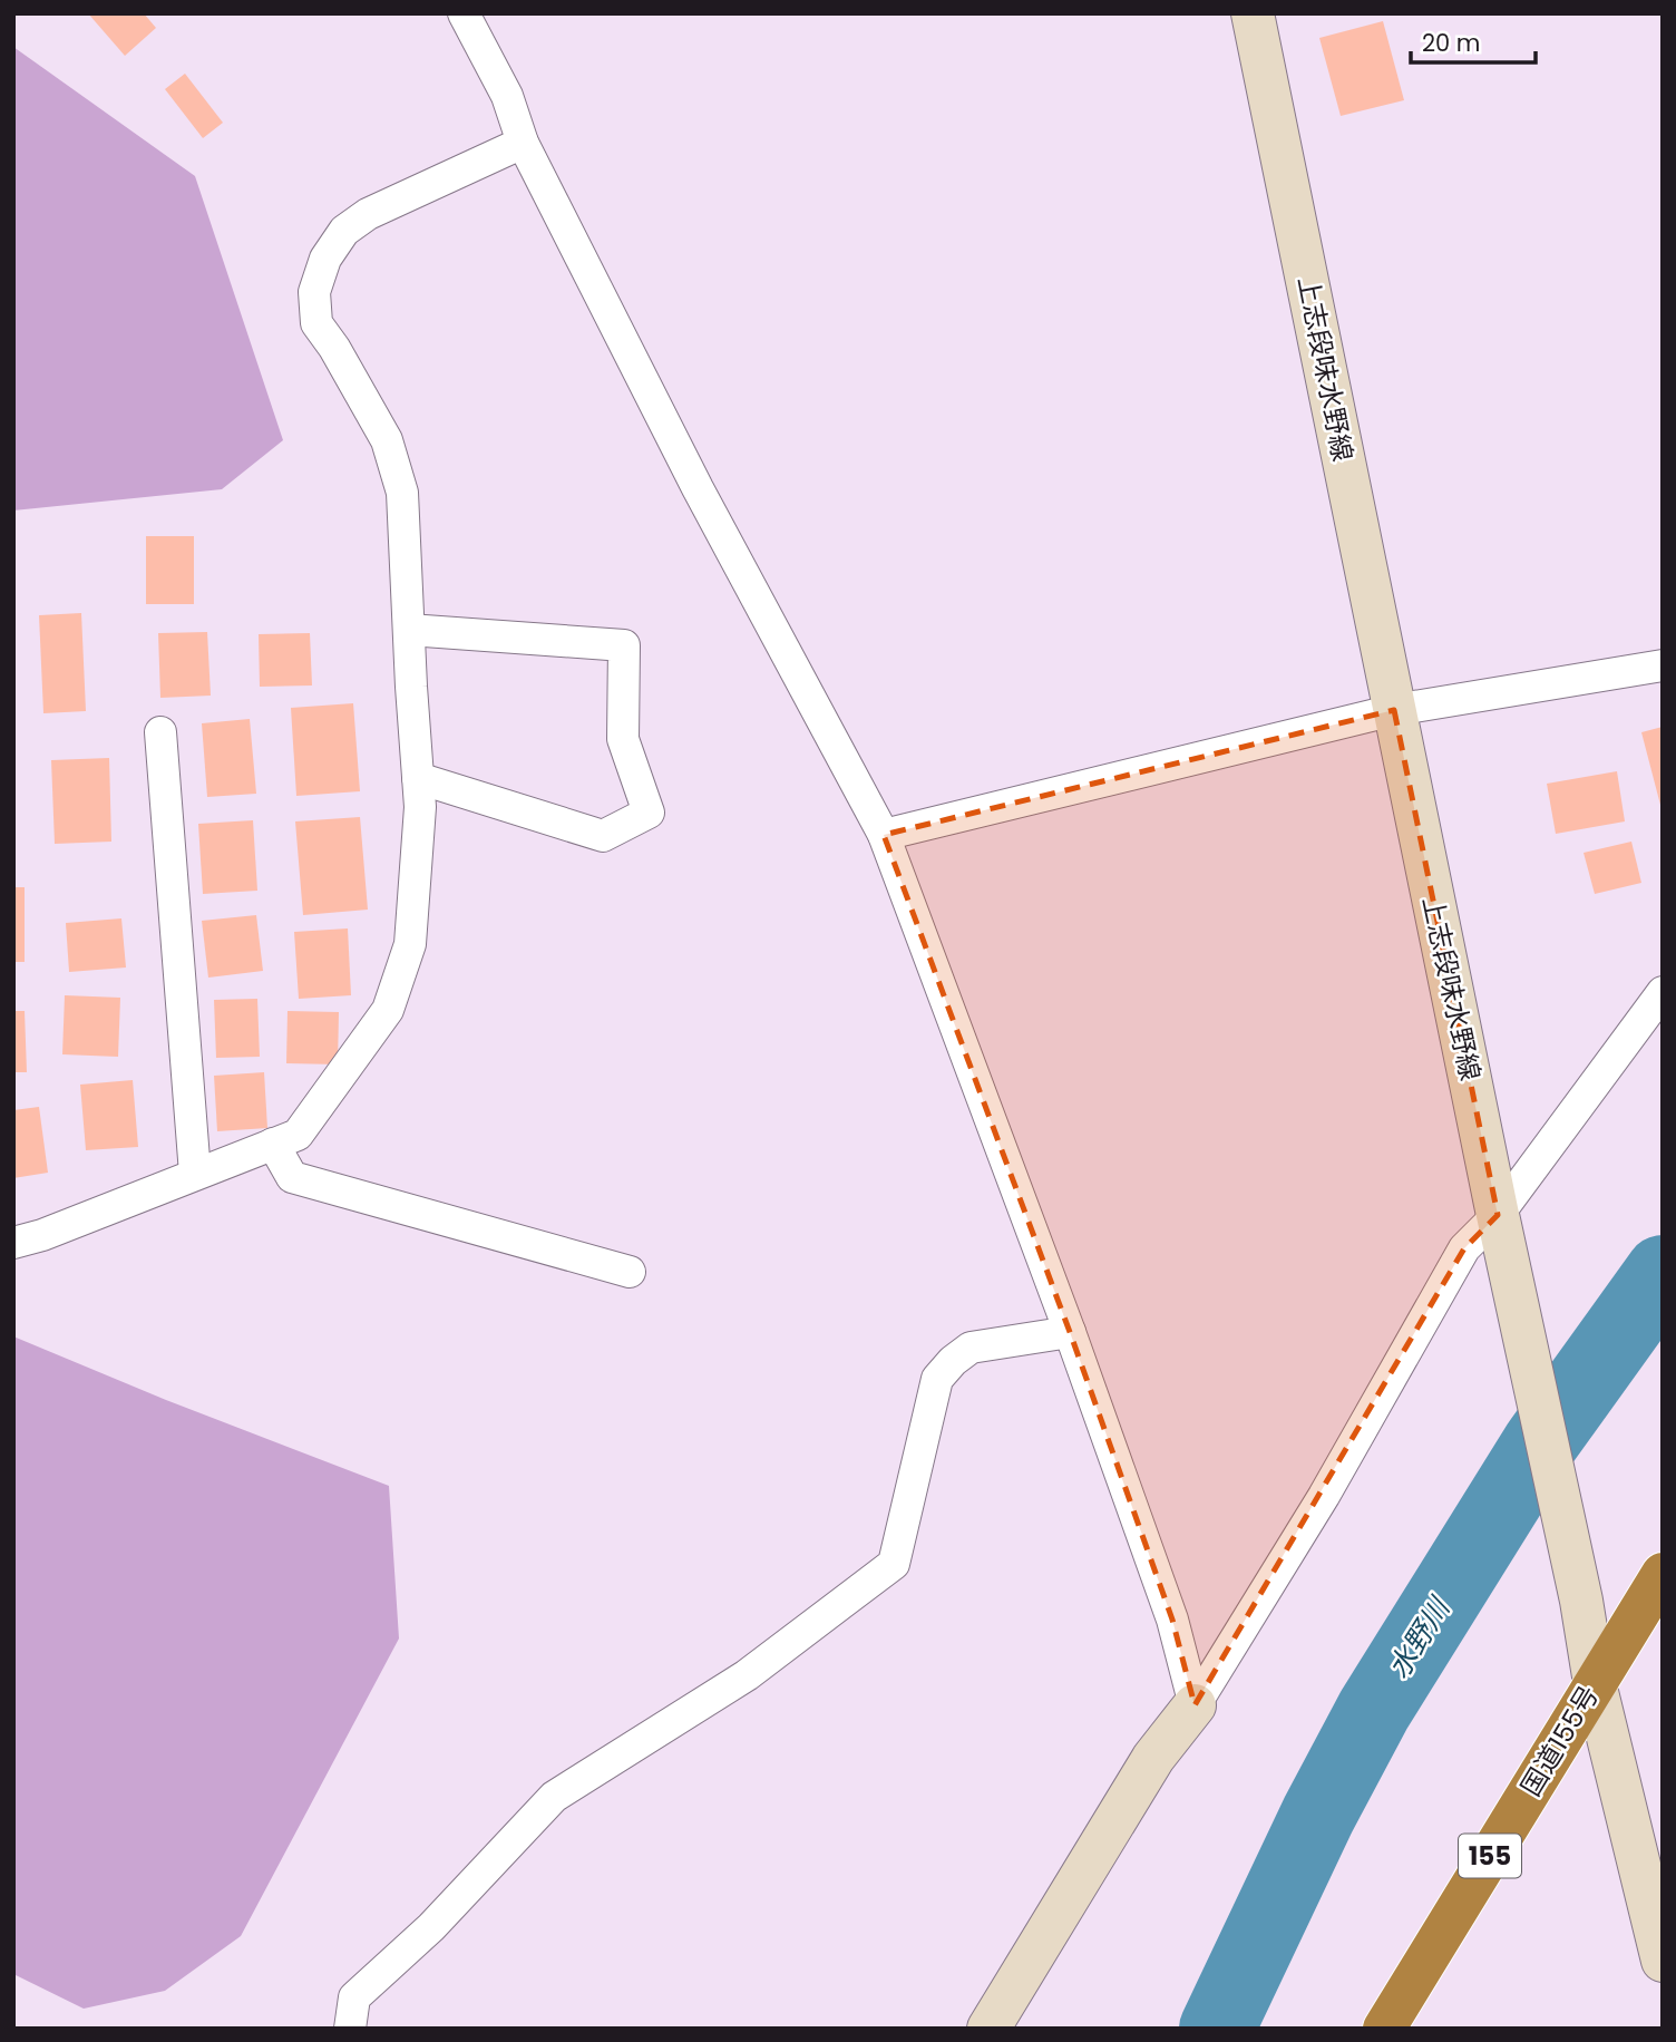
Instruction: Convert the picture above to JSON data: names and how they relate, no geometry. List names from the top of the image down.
{
  "streets": {
    "highway": ["国道155号", "155"],
    "street": ["上志段味水野線"]
  },
  "crossings": [
    ["上志段味水野線", "国道155号"]
  ],
  "water": ["水野川"],
  "scale_bar": "20 m"
}
